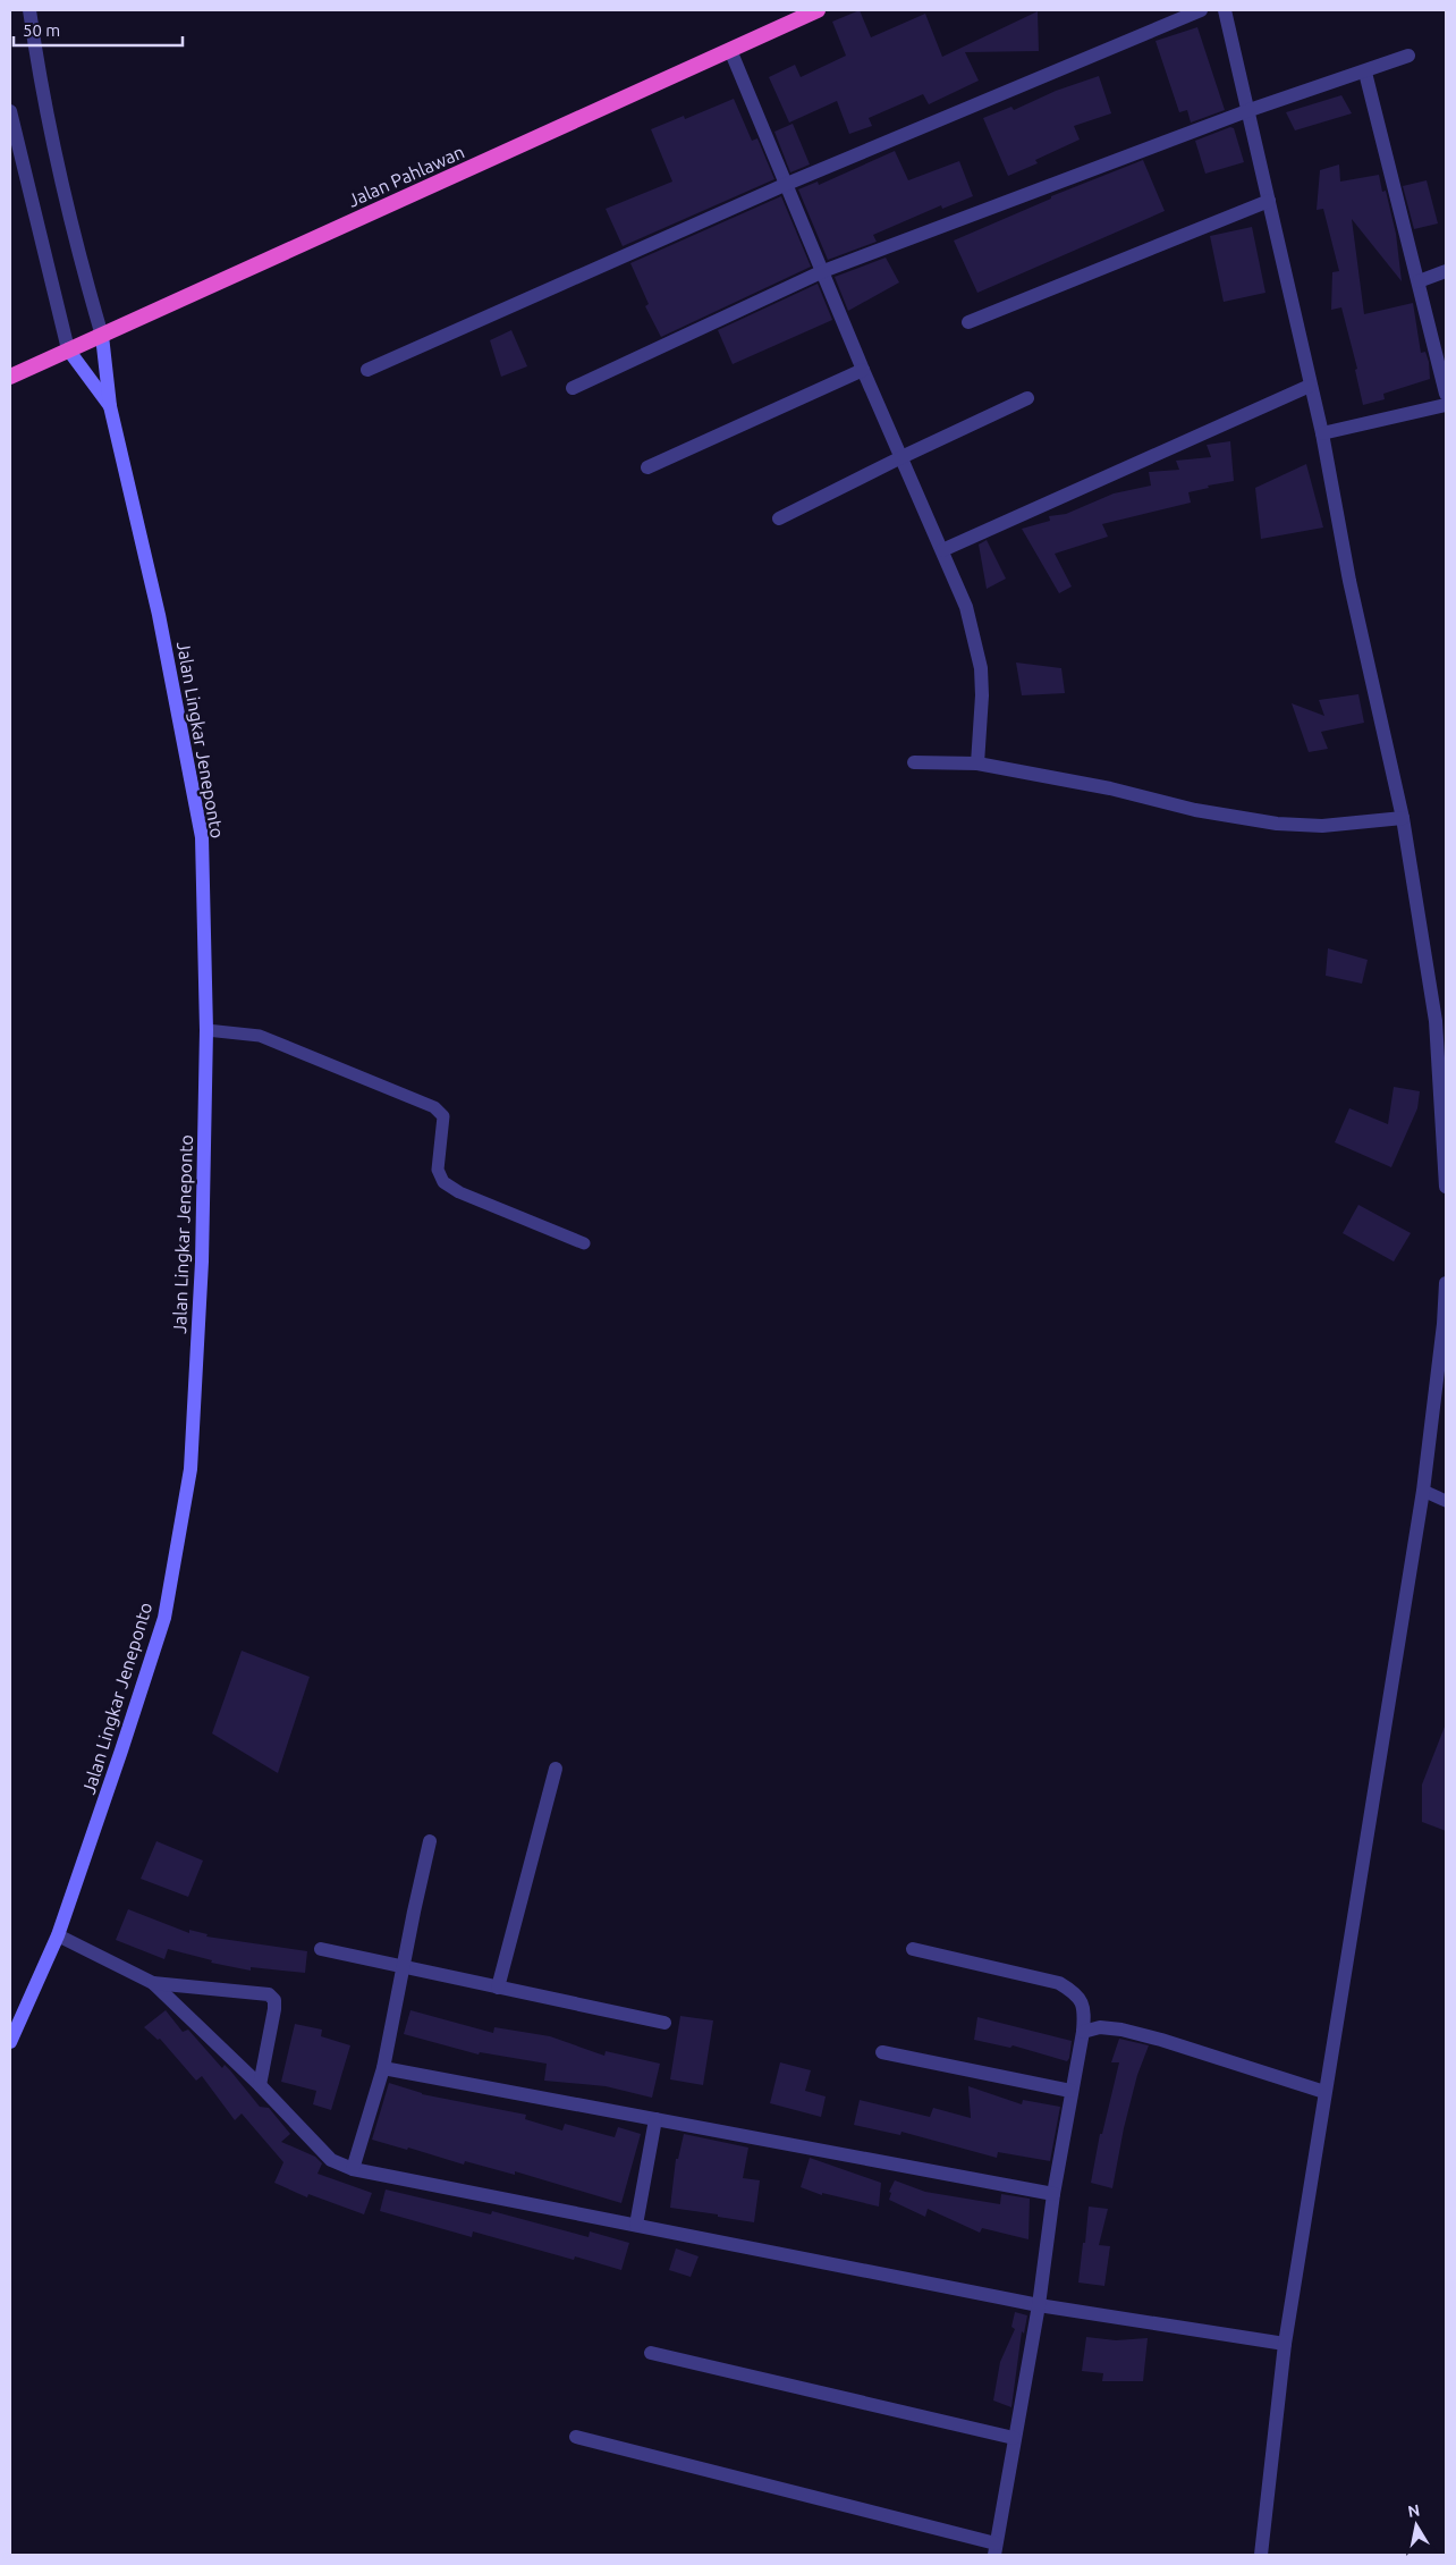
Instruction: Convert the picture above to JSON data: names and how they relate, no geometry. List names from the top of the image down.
{
  "streets": {
    "highway": ["Jalan Pahlawan"],
    "main road": ["Jalan Lingkar Jeneponto"]
  },
  "crossings": [
    ["Jalan Pahlawan", "Jalan Lingkar Jeneponto"]
  ],
  "scale_bar": "50 m",
  "north": "top"
}
